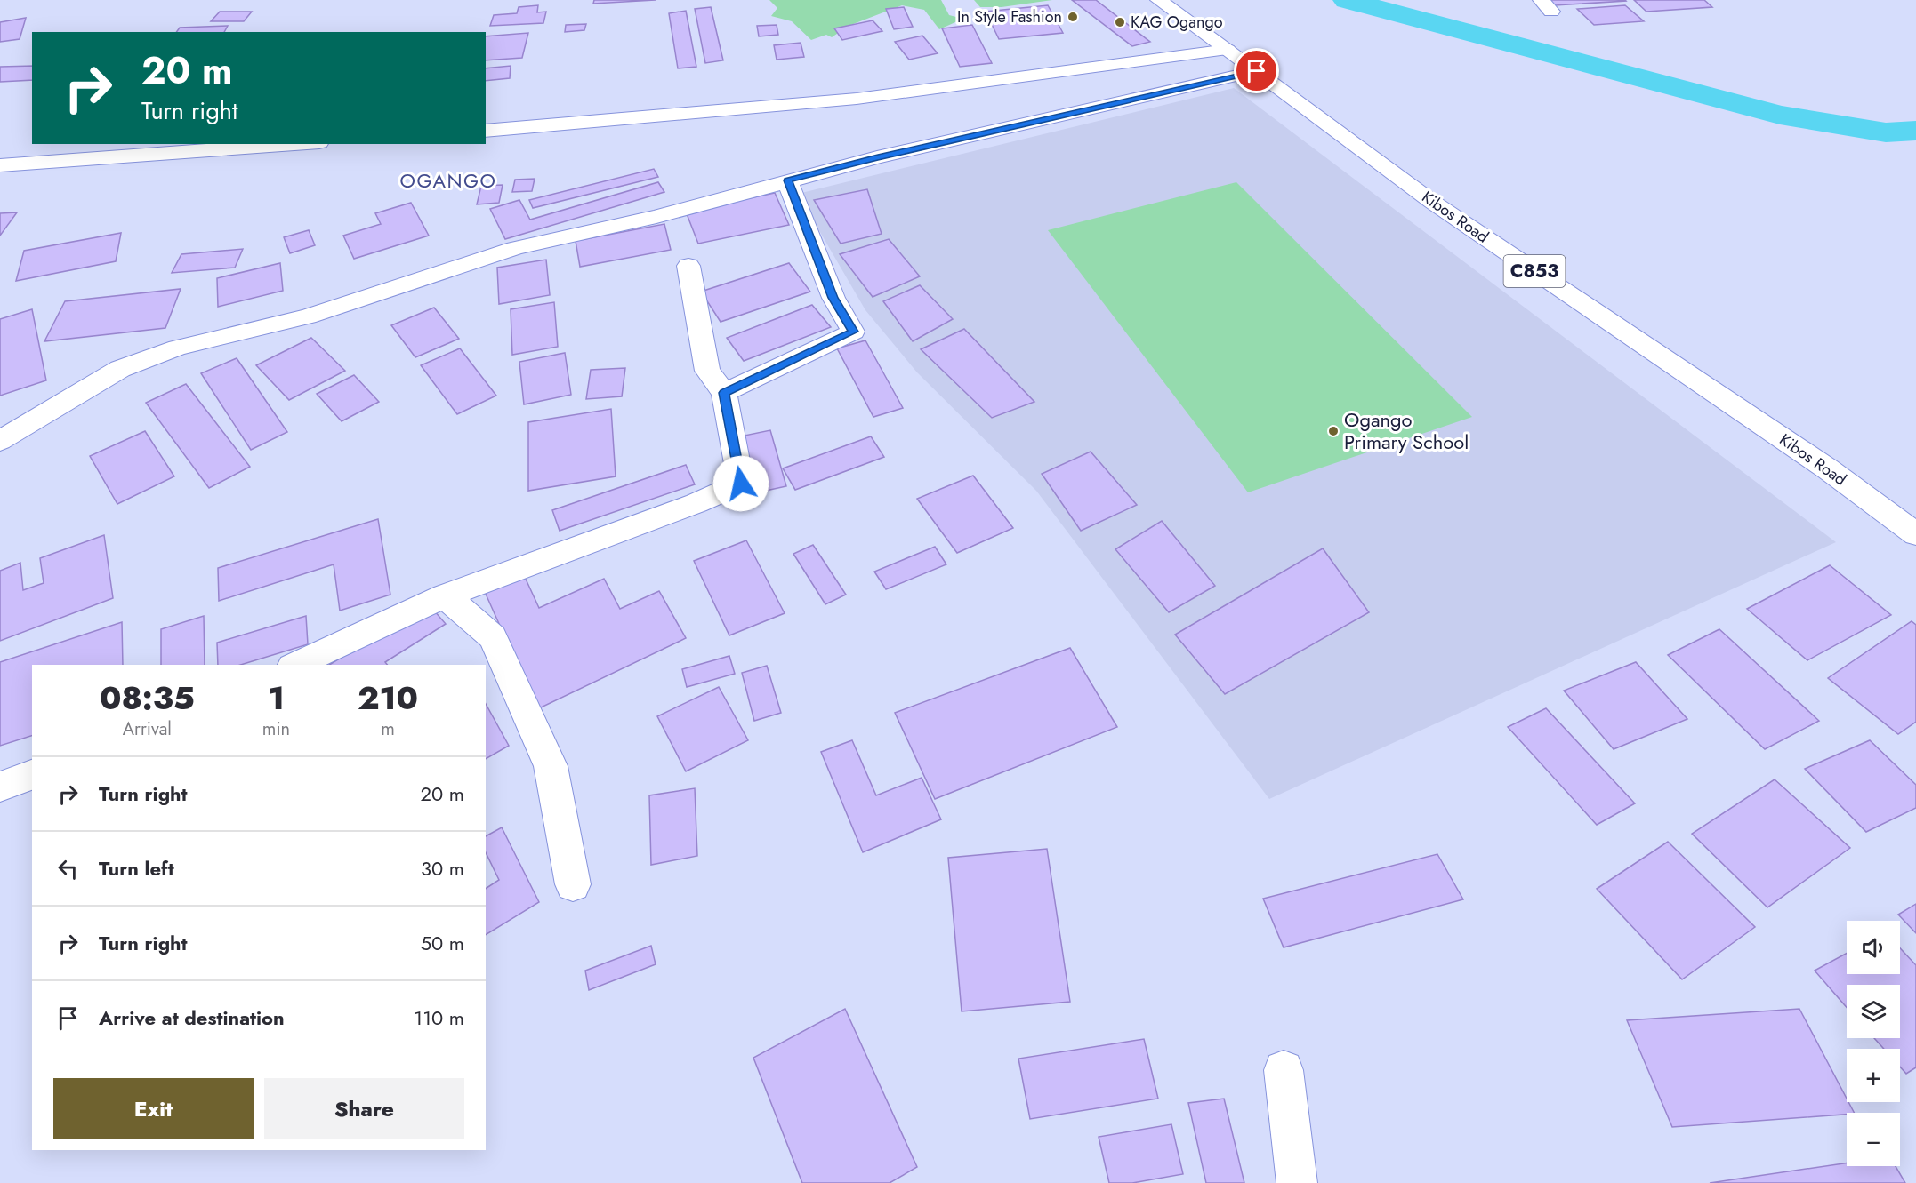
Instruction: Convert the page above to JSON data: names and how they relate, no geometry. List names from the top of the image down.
{
  "streets": {
    "street": ["Kibos Road", "C853"]
  },
  "districts": ["OGANGO"],
  "places": ["In Style Fashion", "KAG Ogango", "Ogango Primary School"],
  "page": {
    "turn": ["20 m", "Turn right"],
    "eta": [
      "08:35",
      "Arrival",
      "1",
      "min",
      "210",
      "m"
    ],
    "list": [
      {
        "name": "Turn right",
        "value": "20 m"
      },
      {
        "name": "Turn left",
        "value": "30 m"
      },
      {
        "name": "Turn right",
        "value": "50 m"
      },
      {
        "name": "Arrive at destination",
        "value": "110 m"
      }
    ],
    "map_buttons": ["+", "−"],
    "buttons": ["Exit", "Share"]
  }
}
